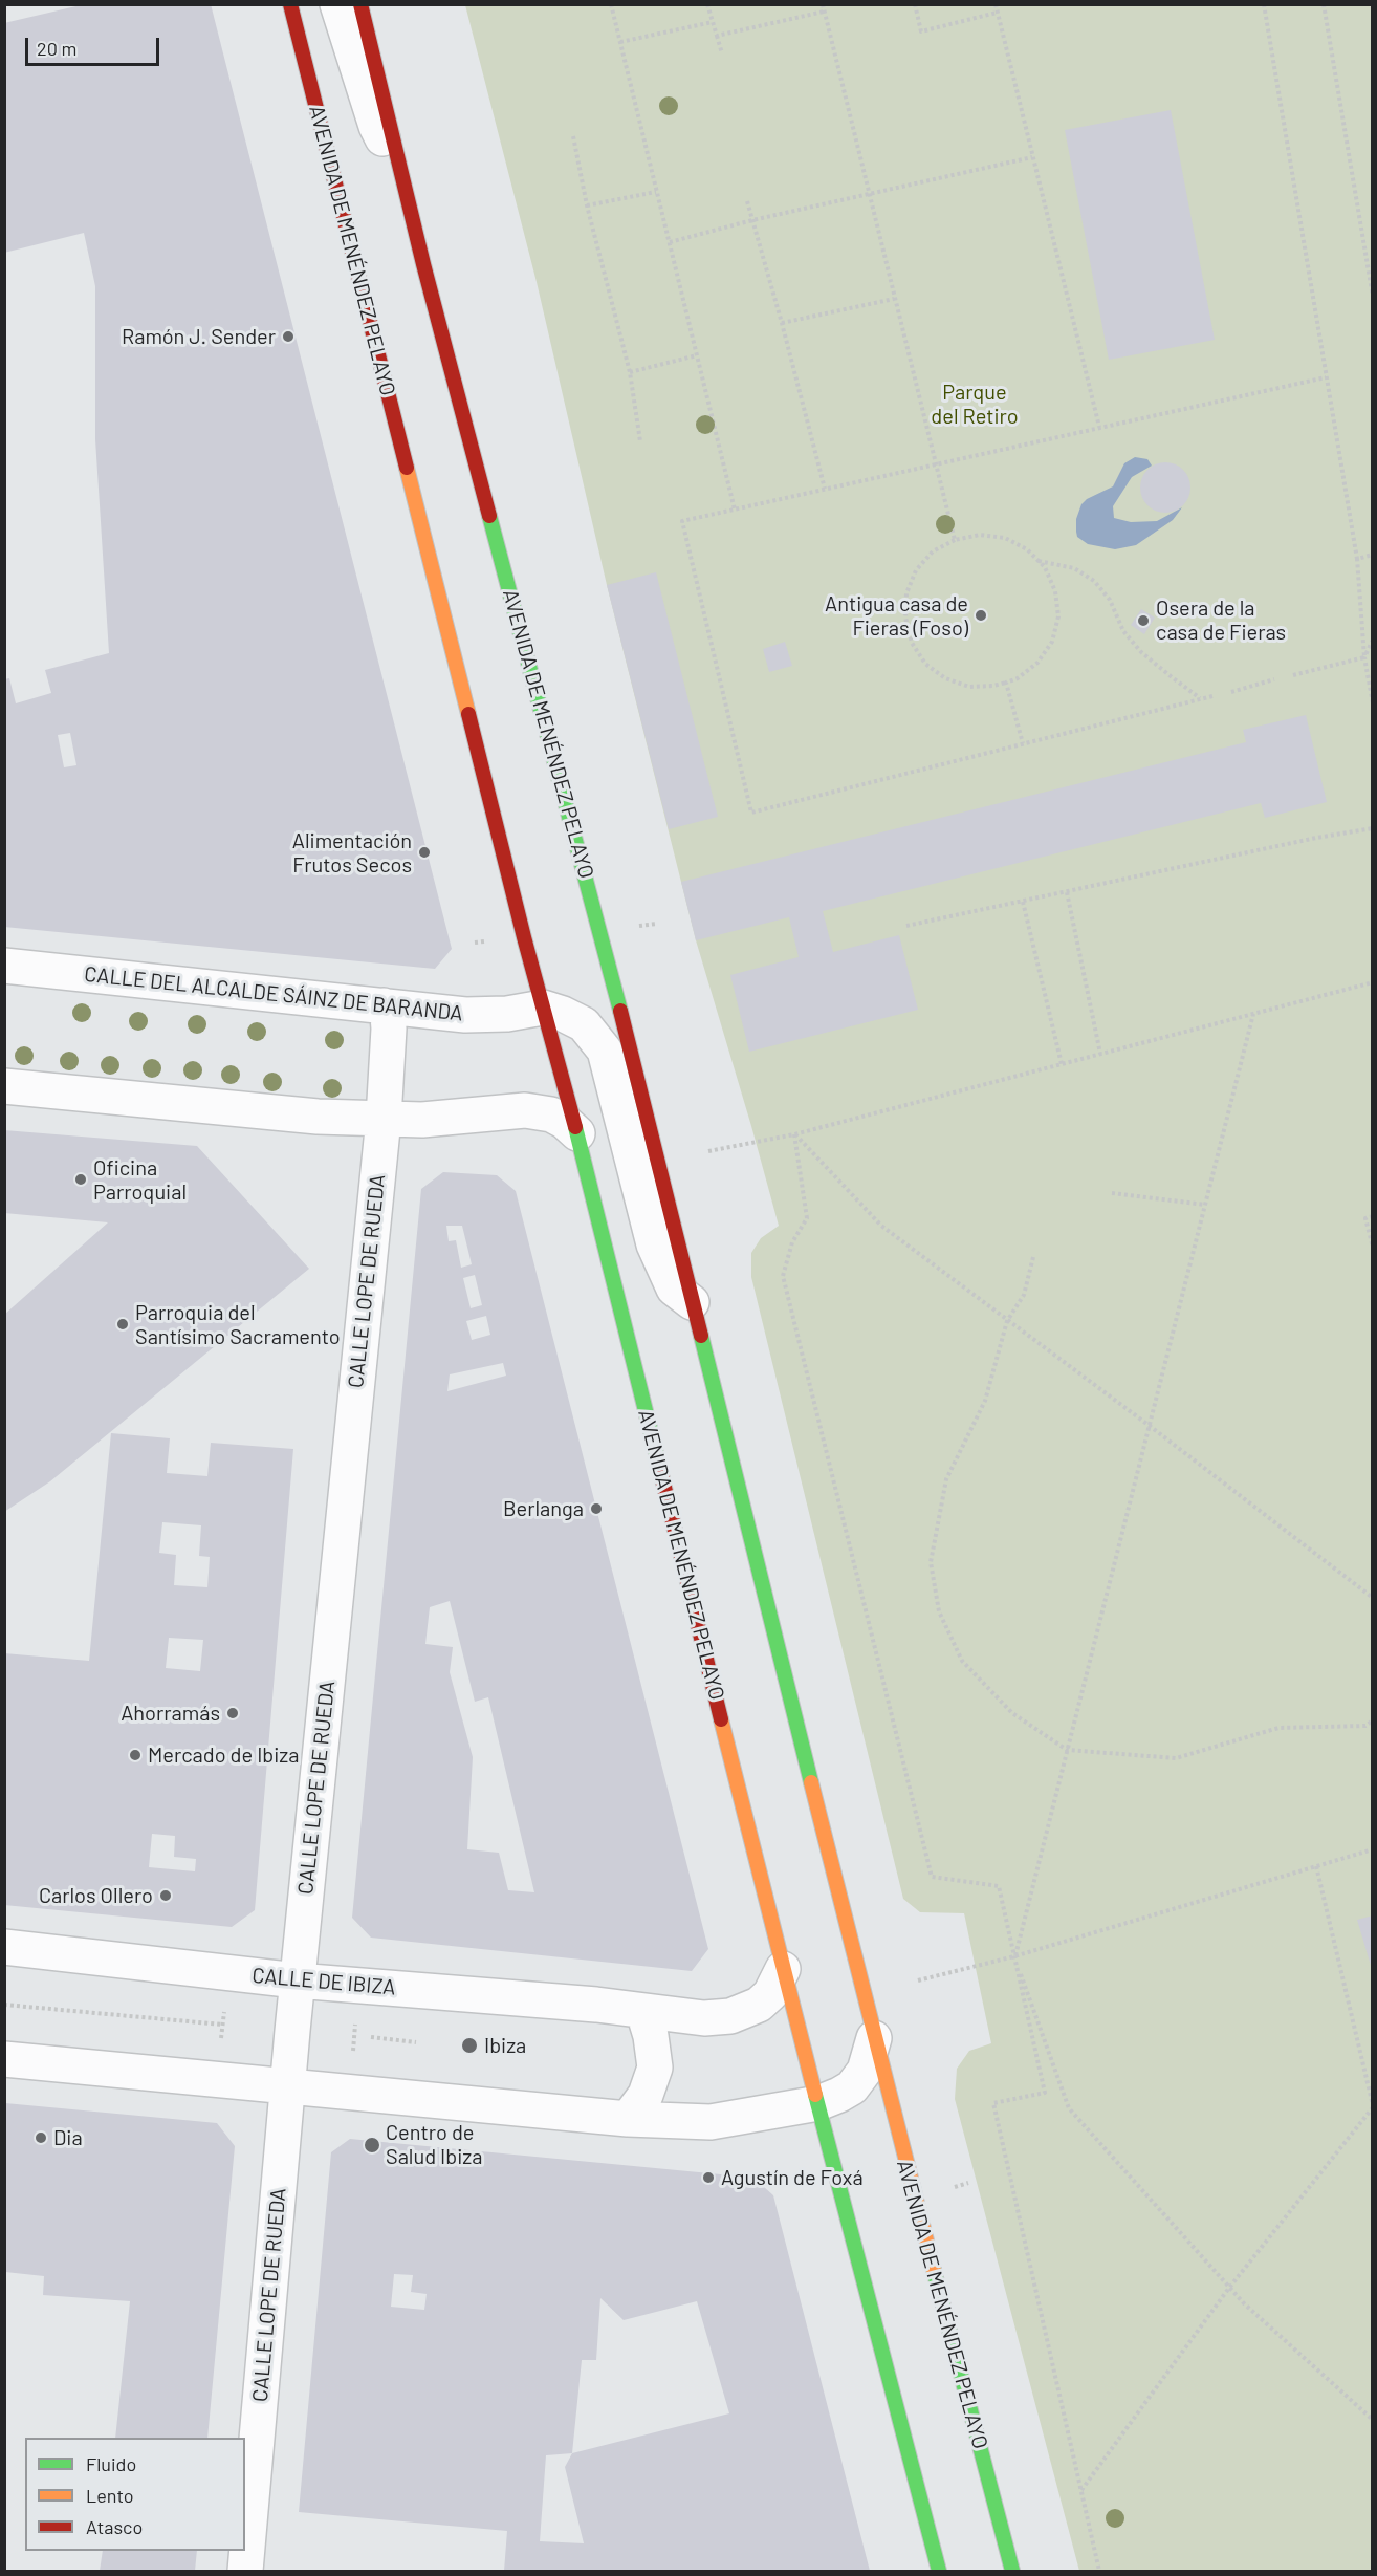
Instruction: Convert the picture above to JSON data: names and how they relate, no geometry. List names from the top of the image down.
{
  "streets": {
    "main road": ["AVENIDA DE MENÉNDEZ PELAYO"],
    "street": ["CALLE DEL ALCALDE SÁINZ DE BARANDA", "CALLE LOPE DE RUEDA", "CALLE DE IBIZA"]
  },
  "crossings": [
    ["AVENIDA DE MENÉNDEZ PELAYO", "CALLE DEL ALCALDE SÁINZ DE BARANDA"],
    ["AVENIDA DE MENÉNDEZ PELAYO", "CALLE DE IBIZA"],
    ["CALLE DEL ALCALDE SÁINZ DE BARANDA", "CALLE LOPE DE RUEDA"],
    ["CALLE LOPE DE RUEDA", "CALLE DE IBIZA"]
  ],
  "parks": ["Parque del Retiro"],
  "places": [
    "Ramón J. Sender",
    "Antigua casa de Fieras (Foso)",
    "Osera de la casa de Fieras",
    "Alimentación Frutos Secos",
    "Oficina Parroquial",
    "Parroquia del Santísimo Sacramento",
    "Berlanga",
    "Ahorramás",
    "Mercado de Ibiza",
    "Carlos Ollero",
    "Ibiza",
    "Dia",
    "Centro de Salud Ibiza",
    "Agustín de Foxá"
  ],
  "legend": ["Fluido", "Lento", "Atasco"],
  "scale_bar": "20 m"
}
